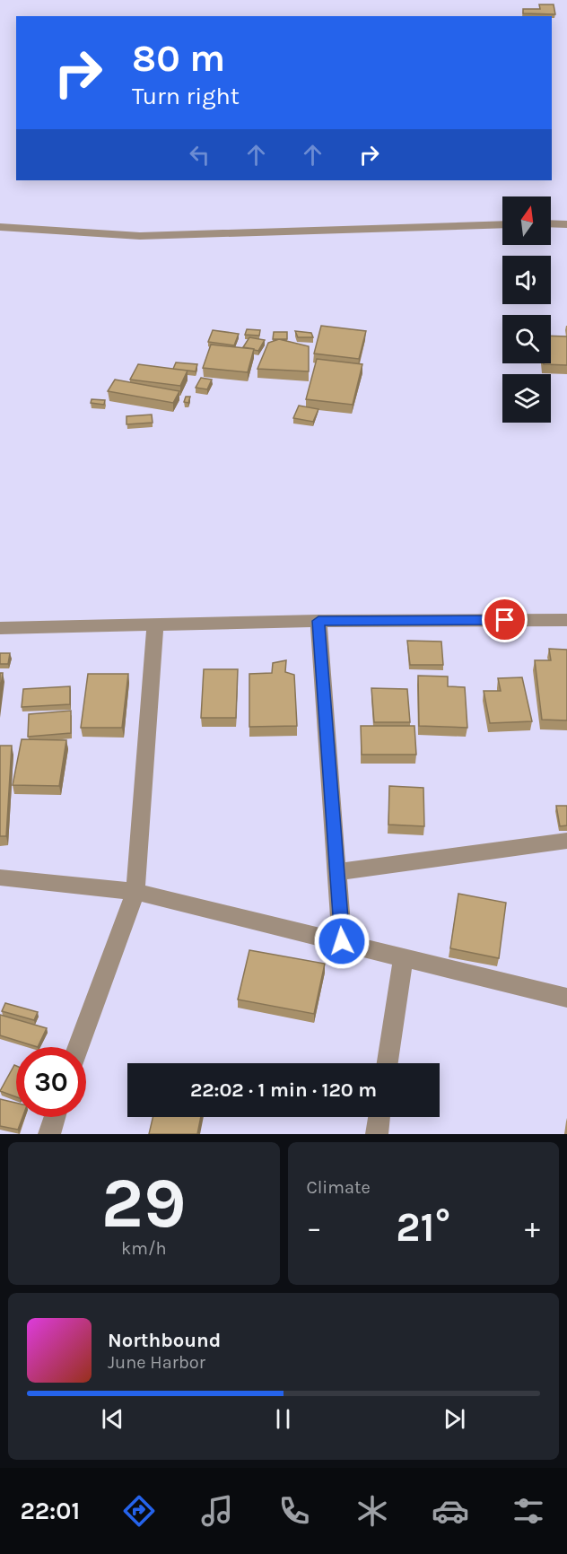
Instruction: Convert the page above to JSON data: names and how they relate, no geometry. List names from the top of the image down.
{
  "north": "top",
  "page": {
    "turn": ["80 m", "Turn right"],
    "limit": "30",
    "trip": "22:02 · 1 min · 120 m",
    "tile": [
      ["29", "km/h"],
      "Climate"
    ],
    "heat": ["−", "21°", "+"],
    "song": ["Northbound", "June Harbor"],
    "tabs": "22:01"
  }
}
